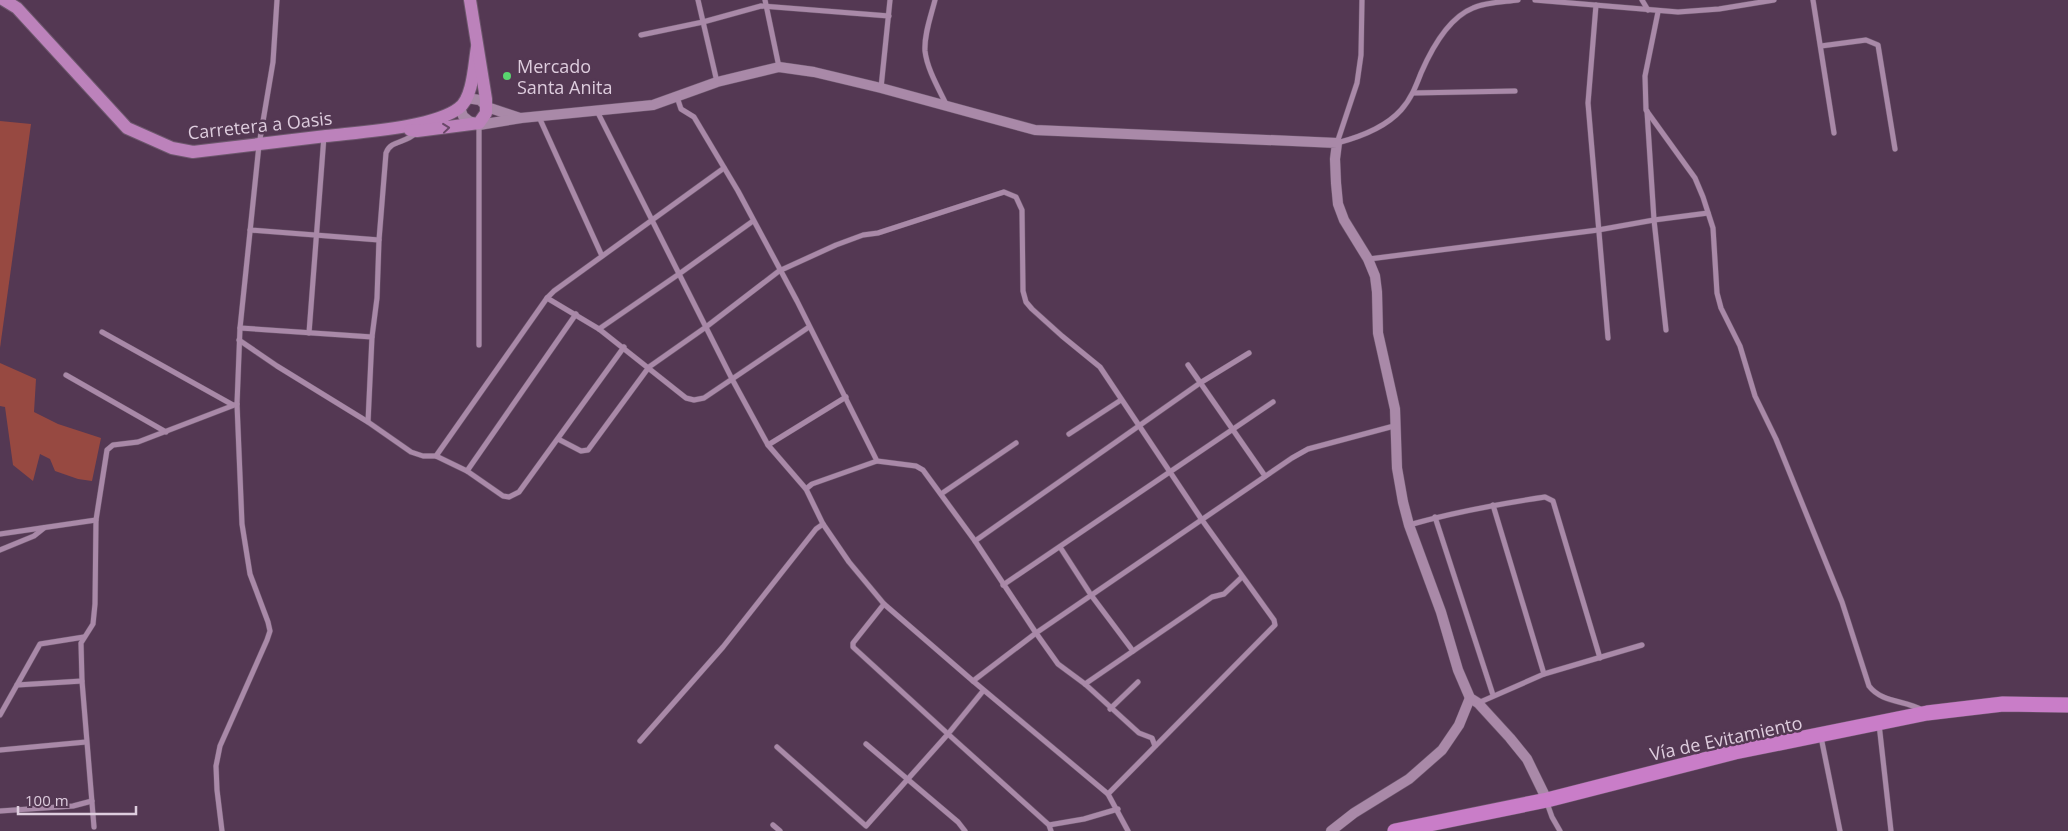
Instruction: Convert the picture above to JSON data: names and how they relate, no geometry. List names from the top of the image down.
{
  "streets": {
    "highway": ["Vía de Evitamiento"],
    "main road": ["Carretera a Oasis"]
  },
  "places": ["Mercado Santa Anita"],
  "scale_bar": "100 m"
}
